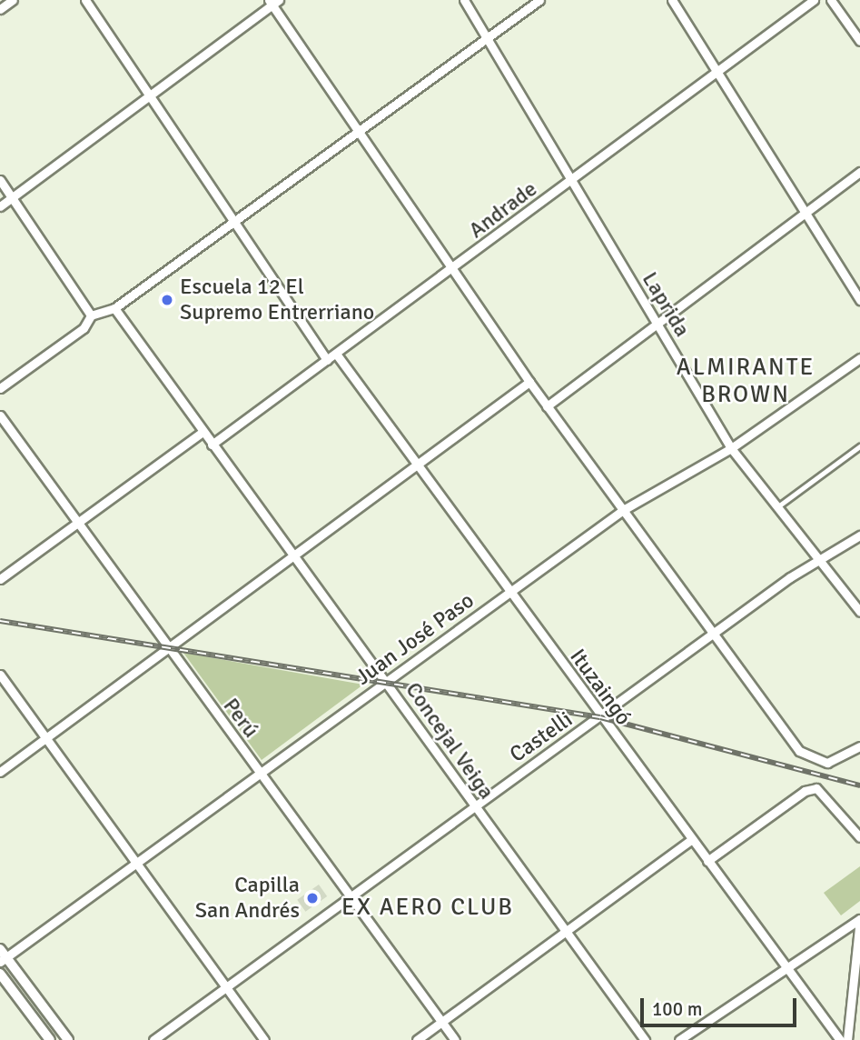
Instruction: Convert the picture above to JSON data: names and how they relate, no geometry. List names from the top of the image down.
{
  "streets": {
    "street": [
      "Andrade",
      "Laprida",
      "Juan José Paso",
      "Ituzaingó",
      "Perú",
      "Castelli",
      "Concejal Veiga"
    ]
  },
  "crossings": [
    ["Andrade", "Laprida"],
    ["Andrade", "Ituzaingó"],
    ["Andrade", "Concejal Veiga"],
    ["Laprida", "Juan José Paso"],
    ["Laprida", "Castelli"],
    ["Juan José Paso", "Ituzaingó"],
    ["Juan José Paso", "Perú"],
    ["Juan José Paso", "Concejal Veiga"],
    ["Ituzaingó", "Castelli"],
    ["Perú", "Castelli"],
    ["Castelli", "Concejal Veiga"]
  ],
  "districts": ["ALMIRANTE BROWN", "EX AERO CLUB"],
  "places": ["Escuela 12 El Supremo Entrerriano", "Capilla San Andrés"],
  "scale_bar": "100 m"
}
